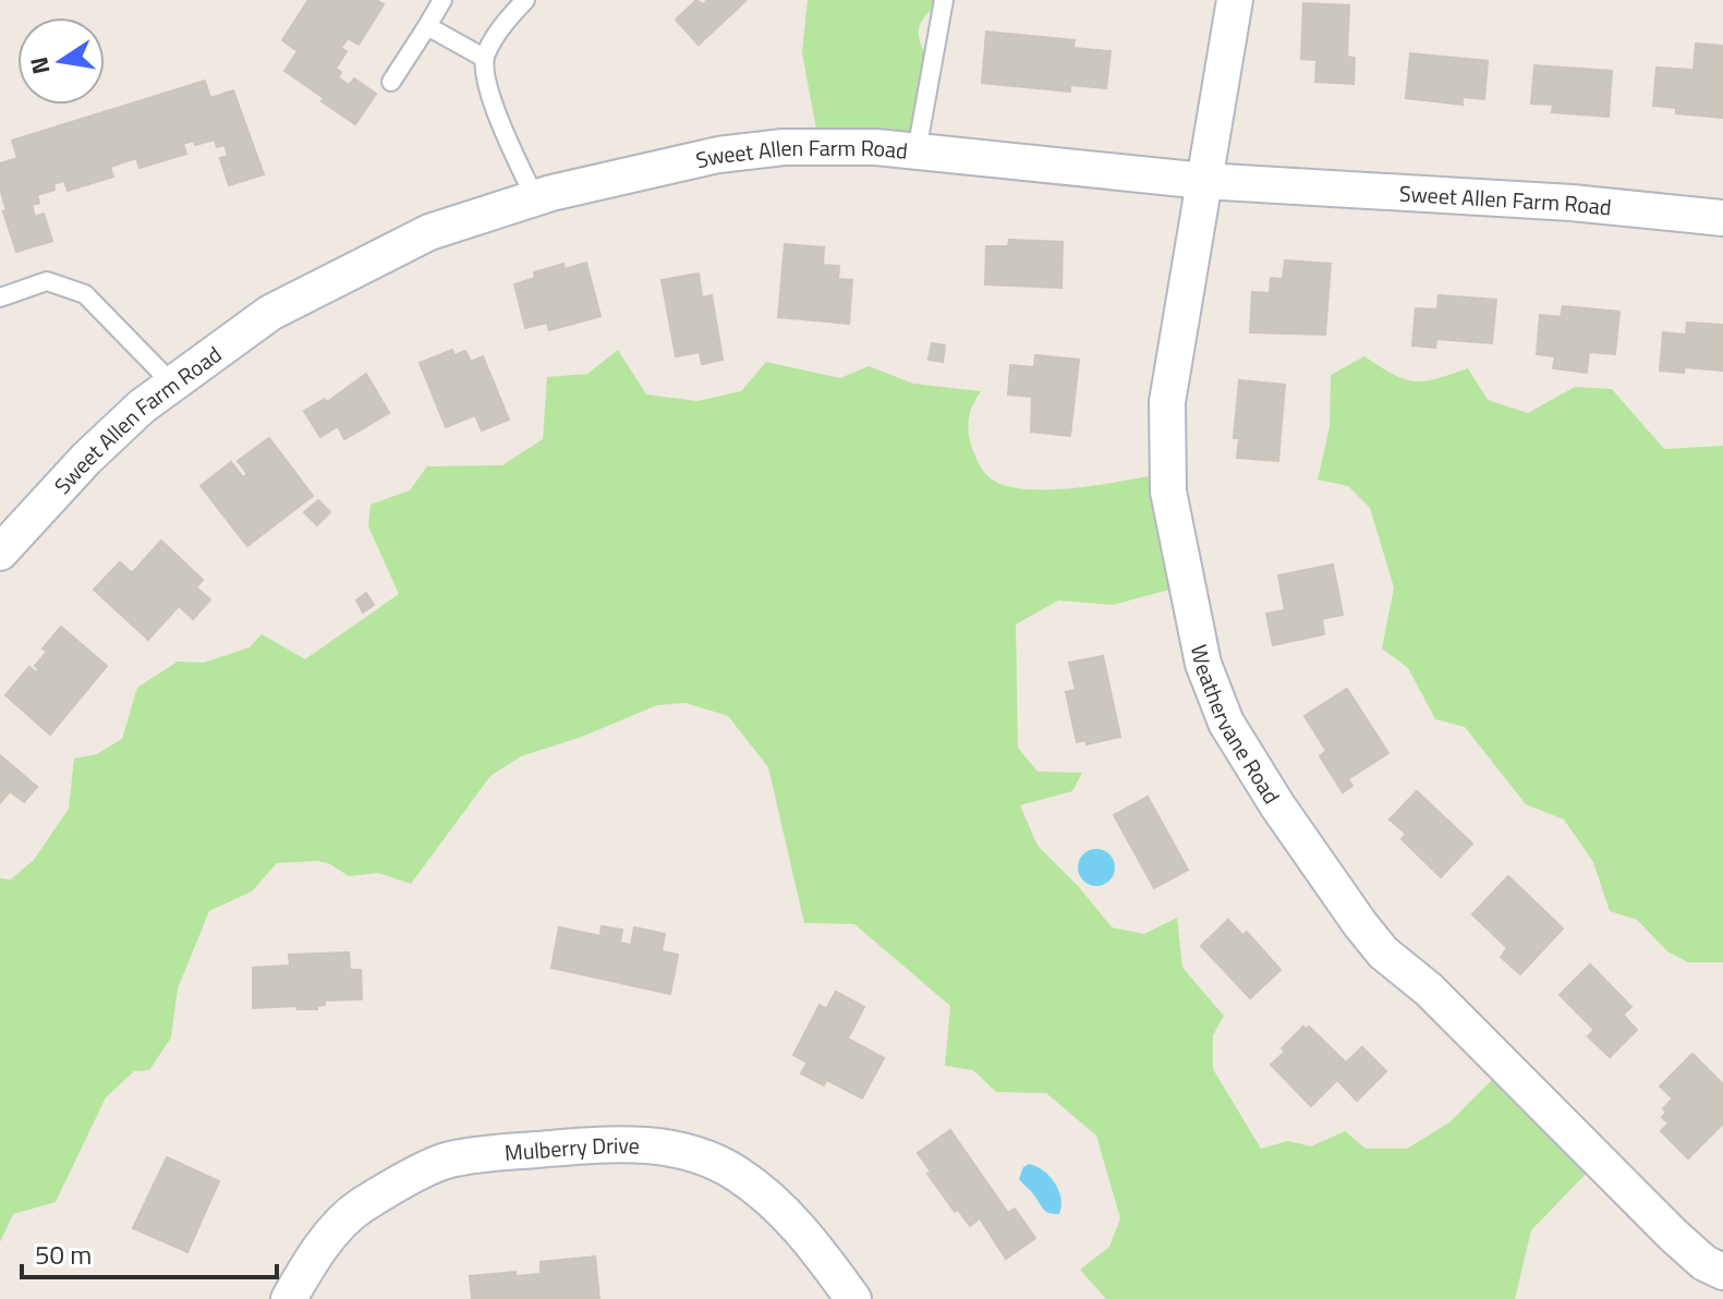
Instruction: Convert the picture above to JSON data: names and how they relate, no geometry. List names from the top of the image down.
{
  "streets": {
    "street": ["Sweet Allen Farm Road", "Weathervane Road", "Mulberry Drive"]
  },
  "crossings": [
    ["Sweet Allen Farm Road", "Weathervane Road"]
  ],
  "scale_bar": "50 m",
  "north": "left"
}
